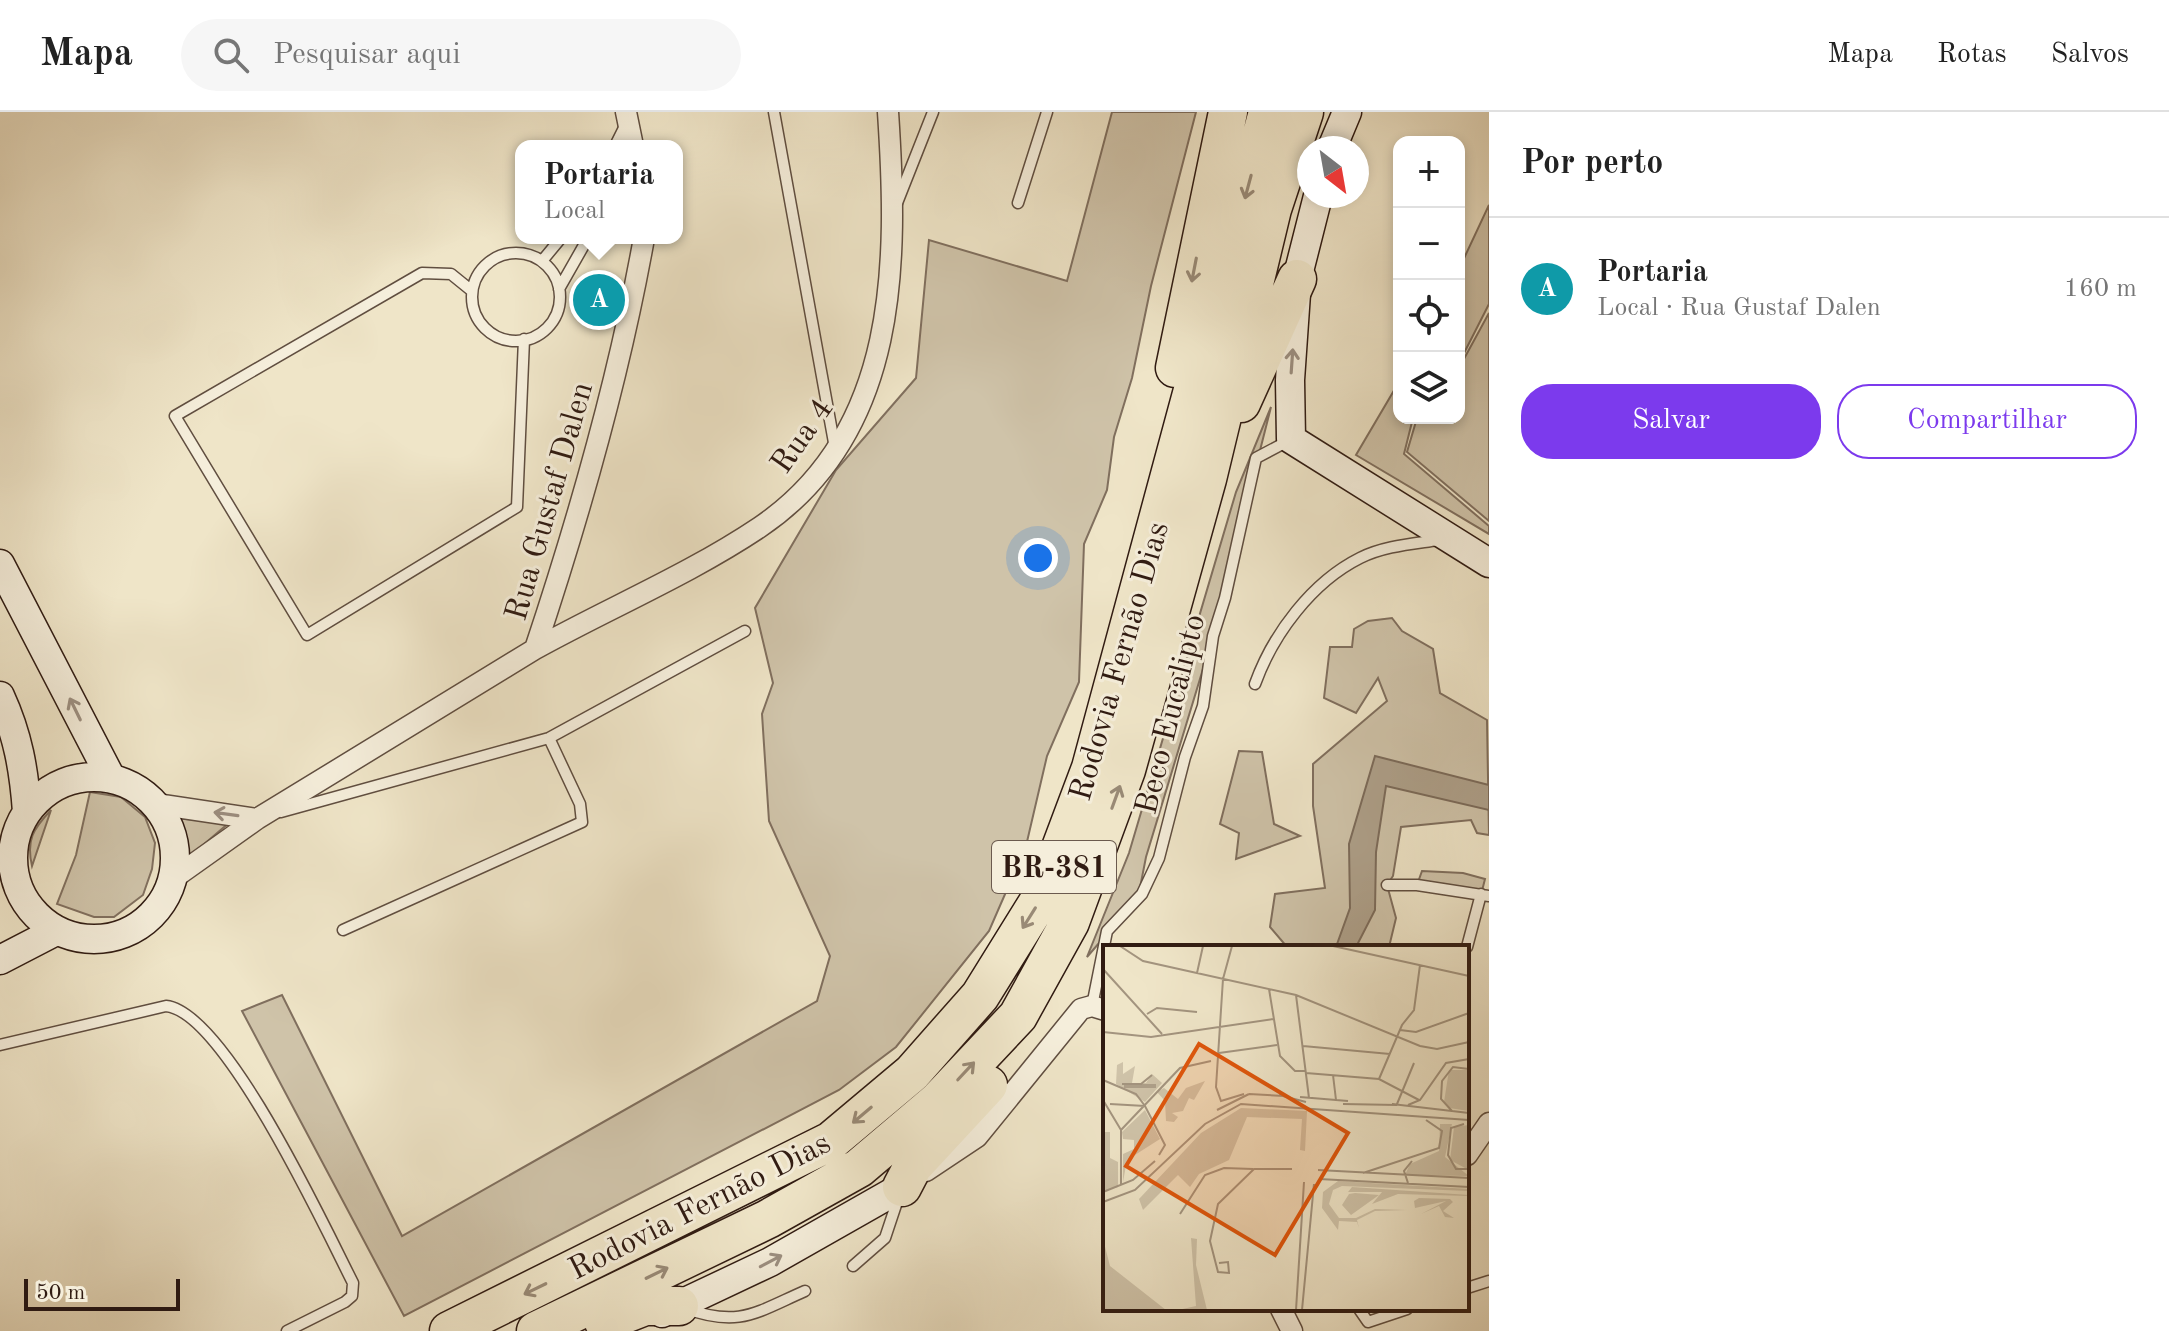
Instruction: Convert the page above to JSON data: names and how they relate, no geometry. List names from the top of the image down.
{
  "streets": {
    "highway": ["Rodovia Fernão Dias", "BR-381"],
    "street": ["Rua 4", "Rua Gustaf Dalen"],
    "lane": ["Beco Eucalipto"]
  },
  "crossings": [
    ["Rua 4", "Rua Gustaf Dalen"],
    ["Rodovia Fernão Dias", "BR-381"]
  ],
  "scale_bar": "50 m",
  "north": "bottom right",
  "page": {
    "header": "Mapa",
    "search": "Pesquisar aqui",
    "nav": ["Mapa", "Rotas", "Salvos"],
    "heading": "Por perto",
    "map_buttons": ["+", "−"],
    "popup": ["Portaria", "Local"],
    "list": [
      {
        "mark": "A",
        "name": "Portaria",
        "note": "Local · Rua Gustaf Dalen",
        "value": "160 m"
      }
    ],
    "pins": "A",
    "buttons": ["Salvar", "Compartilhar"],
    "scale": "50 m"
  }
}
